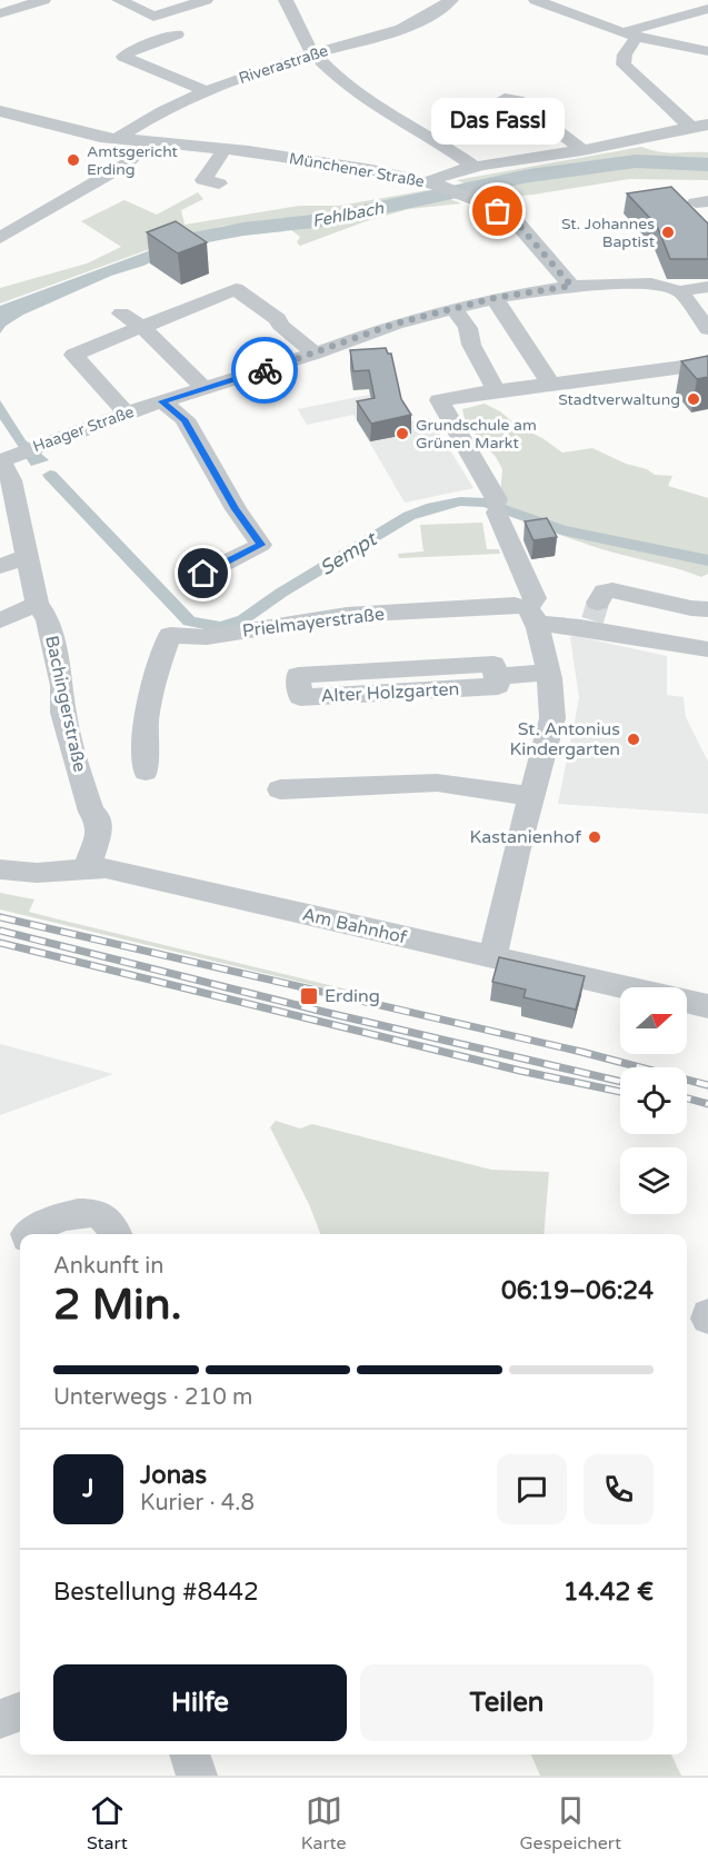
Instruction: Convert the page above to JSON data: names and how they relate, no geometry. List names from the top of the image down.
{
  "streets": {
    "street": [
      "Riverastraße",
      "Münchener Straße",
      "Haager Straße",
      "Prielmayerstraße",
      "Alter Holzgarten",
      "Bachingerstraße",
      "Am Bahnhof"
    ]
  },
  "crossings": [
    ["Riverastraße", "Münchener Straße"],
    ["Münchener Straße", "Haager Straße"],
    ["Haager Straße", "Bachingerstraße"],
    ["Bachingerstraße", "Am Bahnhof"]
  ],
  "water": ["Fehlbach", "Sempt"],
  "places": {
    "other": [
      "Amtsgericht Erding",
      "Das Fassl",
      "St. Johannes Baptist",
      "Stadtverwaltung",
      "Grundschule am Grünen Markt",
      "St. Antonius Kindergarten",
      "Kastanienhof"
    ],
    "transit": ["Erding"]
  },
  "north": "right",
  "page": {
    "bubble": "Das Fassl",
    "heading": ["2 Min.", "Ankunft in", "06:19–06:24"],
    "panel": [
      "Jonas",
      "Kurier · 4.8",
      "Bestellung #8442",
      "14.42 €"
    ],
    "bar": "Unterwegs · 210 m",
    "round": "J",
    "buttons": ["Hilfe", "Teilen"],
    "tabs": ["Start", "Karte", "Gespeichert"]
  }
}
